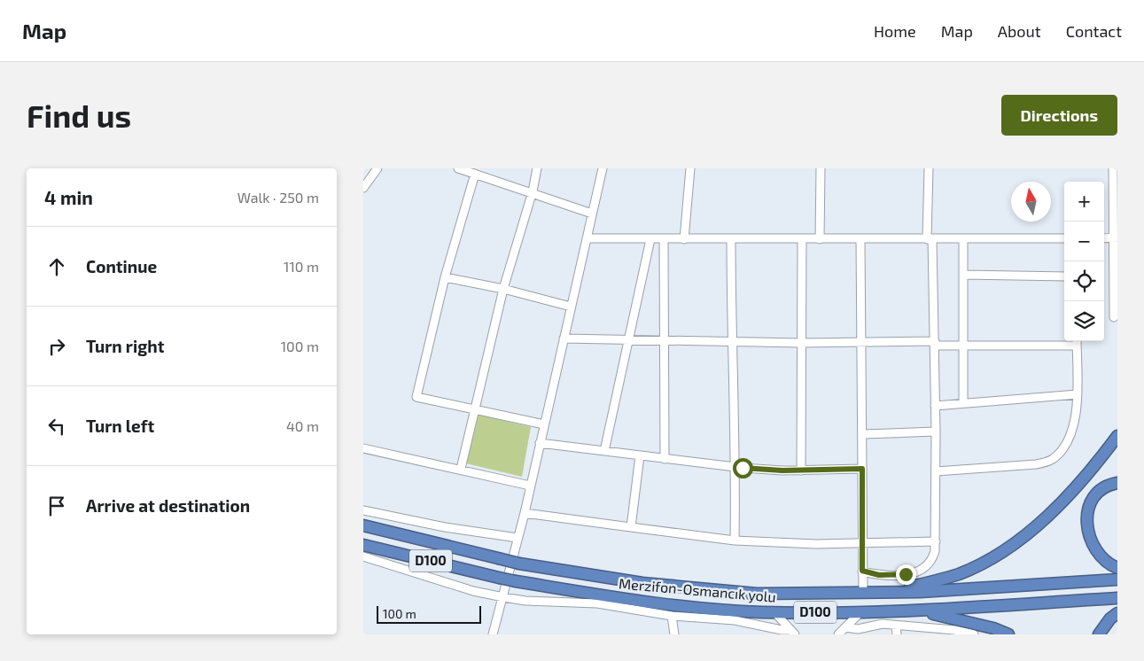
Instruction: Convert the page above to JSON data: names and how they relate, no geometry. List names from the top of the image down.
{
  "streets": {
    "highway": ["D100", "Merzifon-Osmancık yolu"]
  },
  "scale_bar": "100 m",
  "north": "top",
  "page": {
    "header": "Map",
    "nav": [
      "Home",
      "Map",
      "About",
      "Contact"
    ],
    "buttons": "Directions",
    "title": "Find us",
    "heading": ["4 min", "Walk · 250 m"],
    "map_buttons": ["+", "−"],
    "list": [
      ["Continue", "110 m"],
      ["Turn right", "100 m"],
      ["Turn left", "40 m"],
      "Arrive at destination"
    ],
    "scale": "100 m"
  }
}
